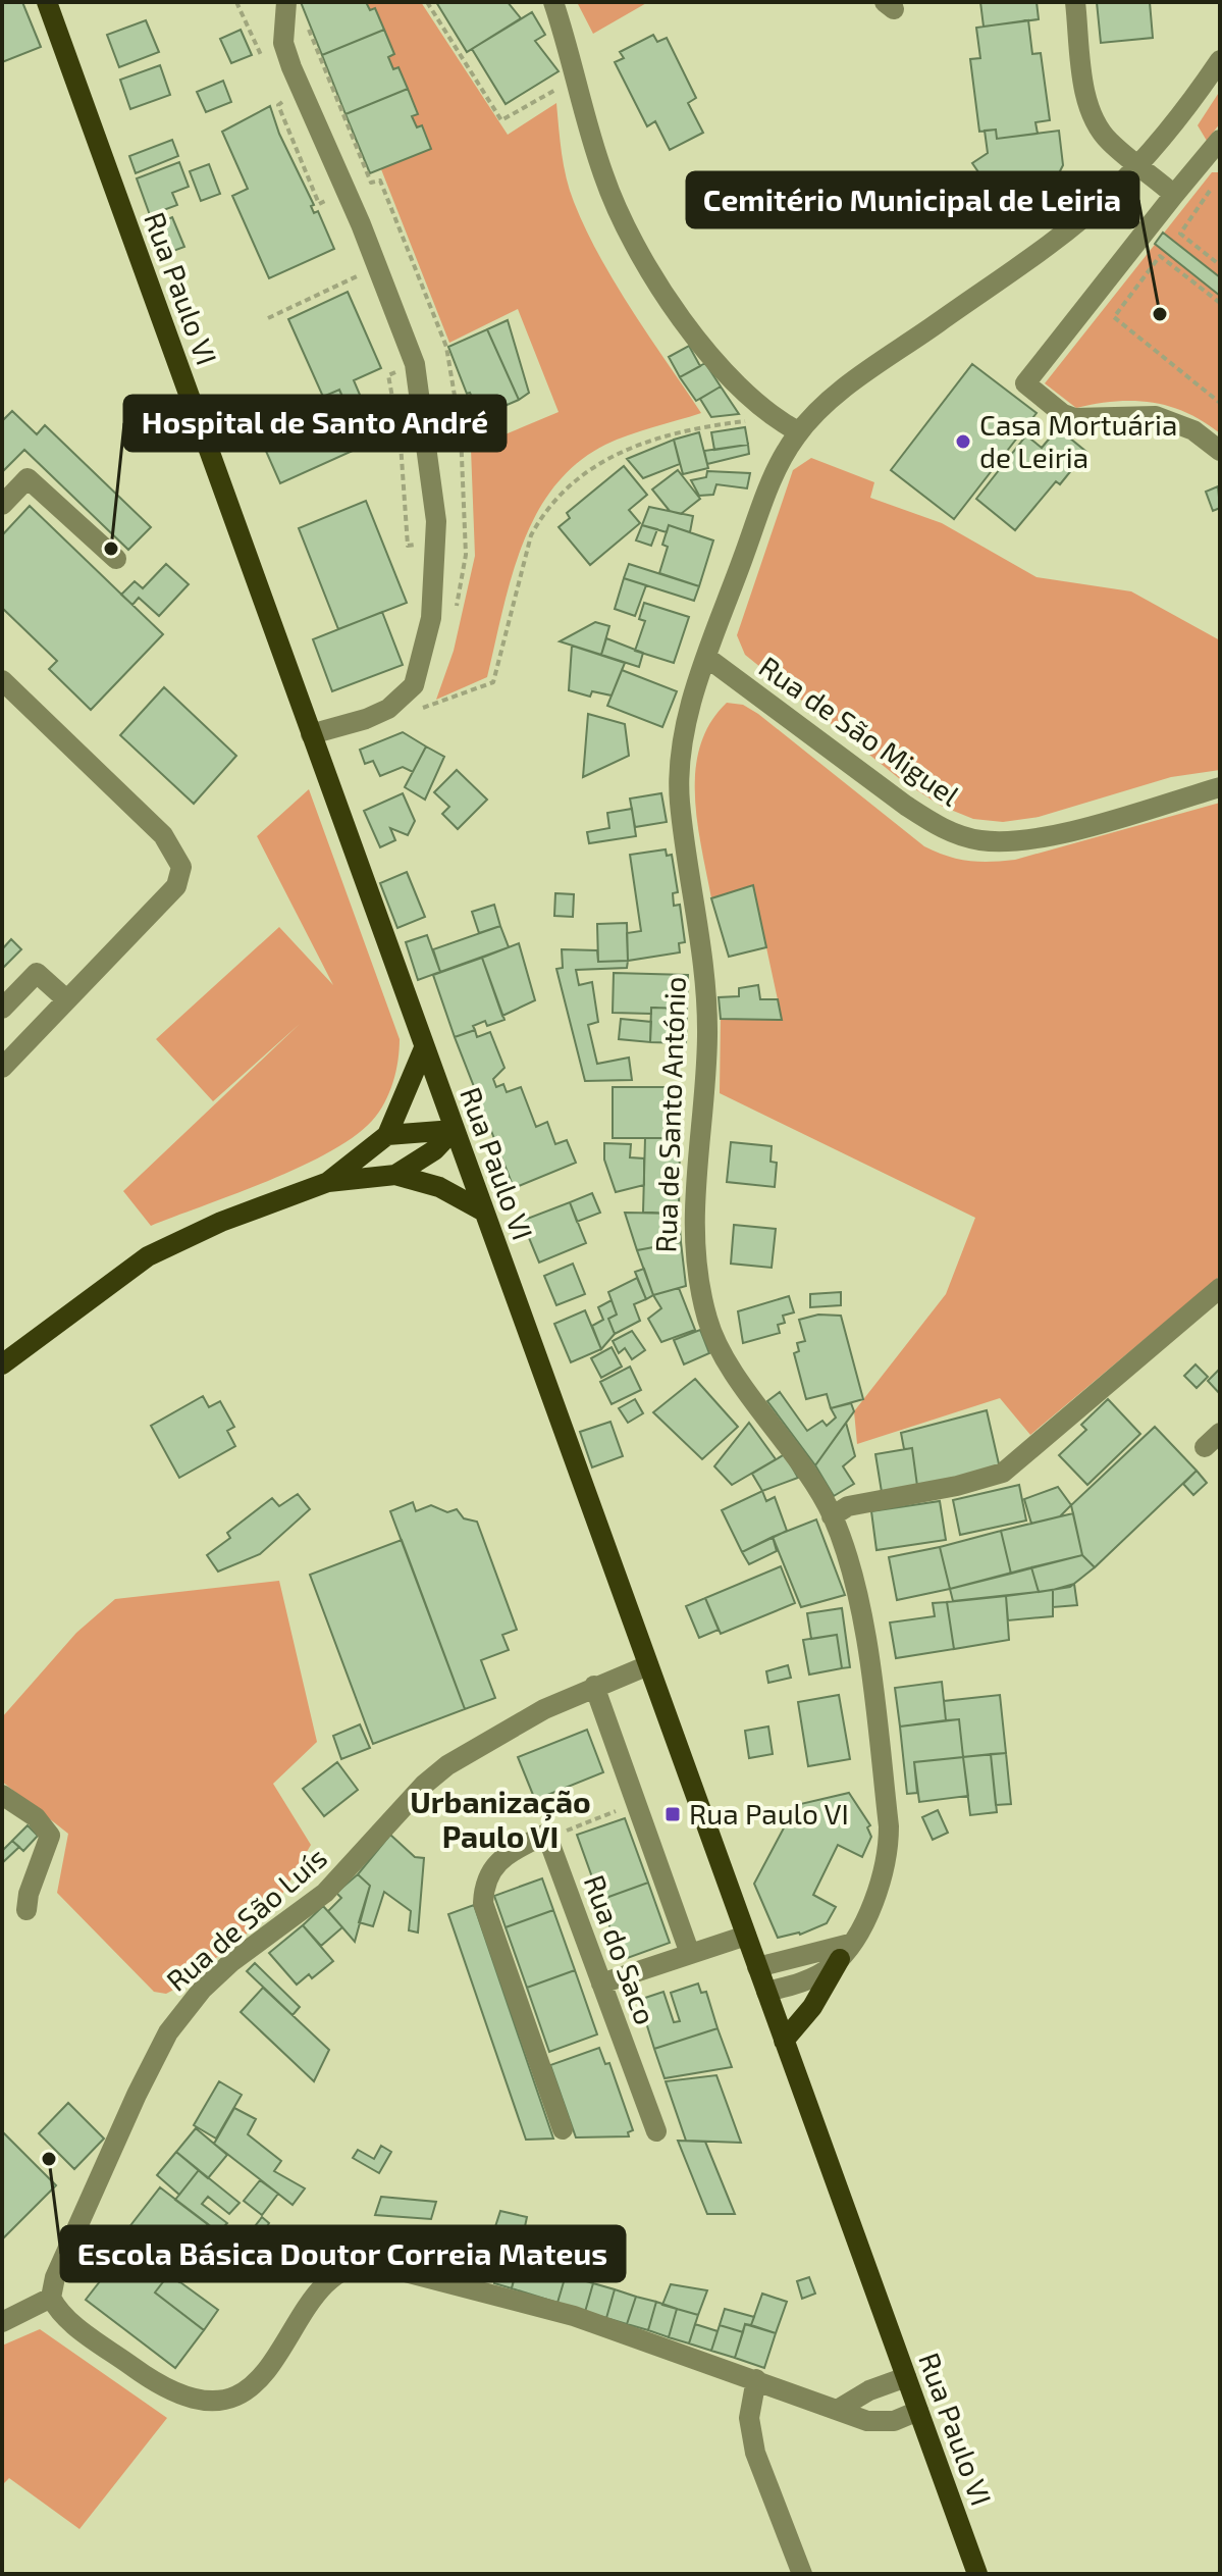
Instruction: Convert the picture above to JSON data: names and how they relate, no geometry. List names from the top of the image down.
{
  "streets": {
    "main road": ["Rua Paulo VI"],
    "street": [
      "Rua de São Miguel",
      "Rua de Santo António",
      "Rua de São Luís",
      "Rua do Saco"
    ]
  },
  "crossings": [
    ["Rua Paulo VI", "Rua de São Luís"],
    ["Rua de São Miguel", "Rua de Santo António"]
  ],
  "districts": ["Urbanização Paulo VI"],
  "places": {
    "other": [
      "Cemitério Municipal de Leiria",
      "Casa Mortuária de Leiria",
      "Hospital de Santo André",
      "Escola Básica Doutor Correia Mateus"
    ],
    "transit": ["Rua Paulo VI"]
  }
}
